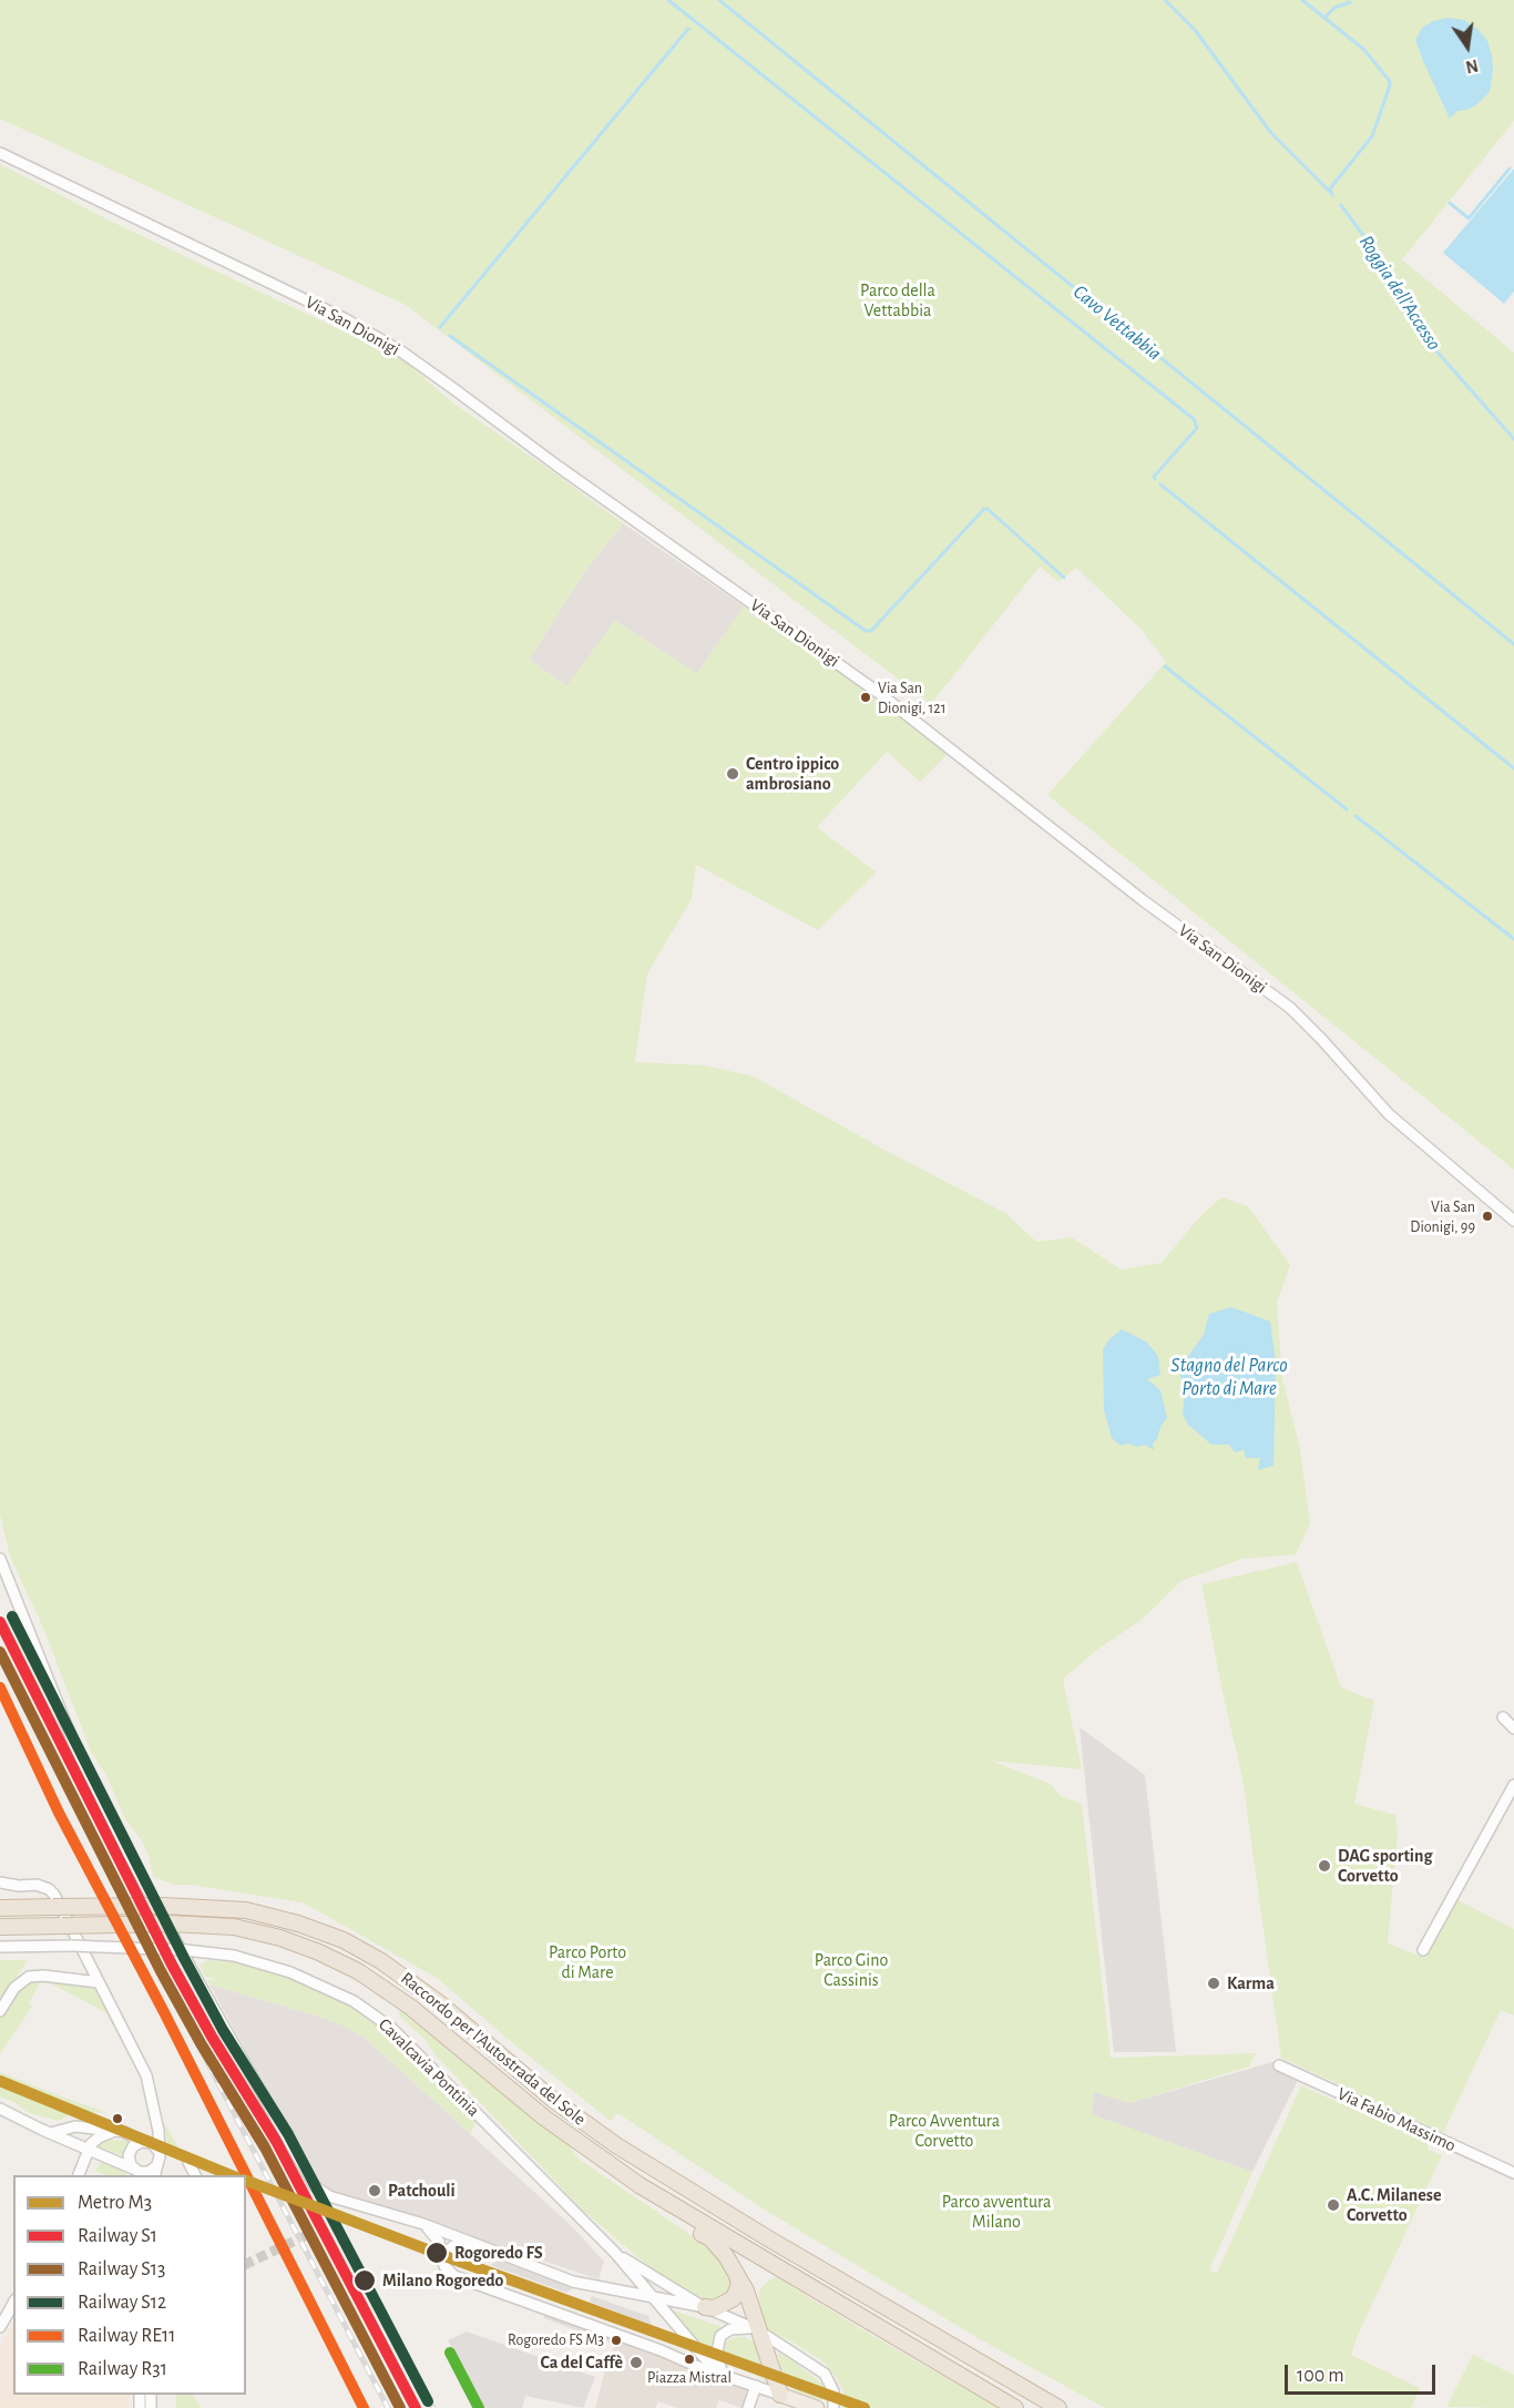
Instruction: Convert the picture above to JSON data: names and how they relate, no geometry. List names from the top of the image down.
{
  "streets": {
    "highway": ["Raccordo per l'Autostrada del Sole"],
    "street": ["Via San Dionigi", "Cavalcavia Pontinia", "Via Fabio Massimo"]
  },
  "water": ["Roggia dell'Accesso", "Cavo Vettabbia", "Stagno del Parco Porto di Mare"],
  "parks": [
    "Parco della Vettabbia",
    "Parco Porto di Mare",
    "Parco Gino Cassinis",
    "Parco Avventura Corvetto",
    "Parco avventura Milano"
  ],
  "places": [
    "Via San Dionigi, 121",
    "Centro ippico ambrosiano",
    "Via San Dionigi, 99",
    "DAG sporting Corvetto",
    "Karma",
    "Patchouli",
    "A.C. Milanese Corvetto",
    "Rogoredo FS",
    "Milano Rogoredo",
    "Rogoredo FS M3",
    "Piazza Mistral",
    "Ca del Caffè"
  ],
  "lines": [
    "rail line S12",
    "rail line S1",
    "rail line S13",
    "rail line RE11",
    "metro line M3",
    "rail line R31"
  ],
  "legend": [
    "Metro M3",
    "Railway S1",
    "Railway S13",
    "Railway S12",
    "Railway RE11",
    "Railway R31"
  ],
  "scale_bar": "100 m",
  "north": "bottom"
}
